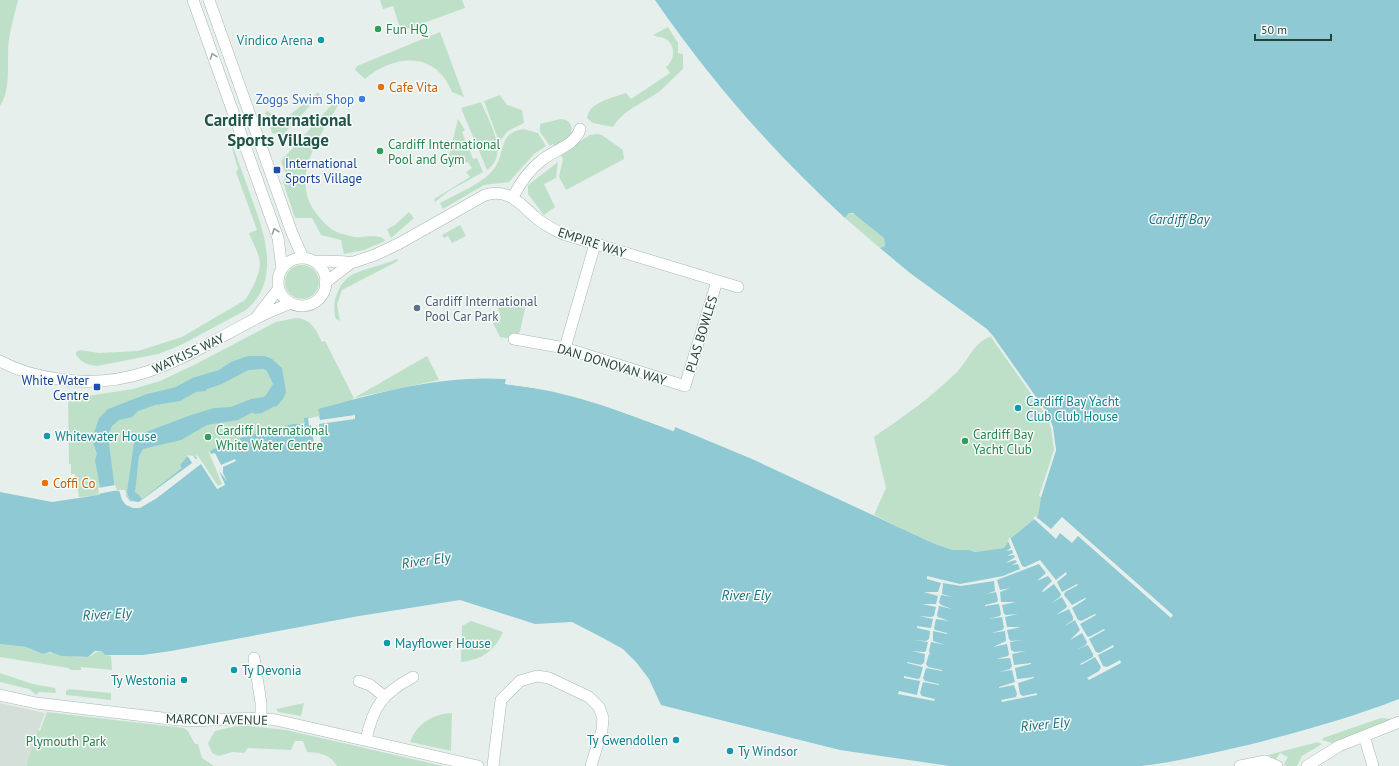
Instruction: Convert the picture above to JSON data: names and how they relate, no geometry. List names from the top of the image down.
{
  "streets": {
    "street": [
      "EMPIRE WAY",
      "PLAS BOWLES",
      "WATKISS WAY",
      "DAN DONOVAN WAY",
      "MARCONI AVENUE"
    ]
  },
  "crossings": [
    ["EMPIRE WAY", "PLAS BOWLES"],
    ["EMPIRE WAY", "WATKISS WAY"],
    ["PLAS BOWLES", "DAN DONOVAN WAY"]
  ],
  "districts": ["Cardiff International Sports Village"],
  "water": ["Cardiff Bay", "River Ely"],
  "parks": ["Plymouth Park"],
  "places": {
    "other": [
      "Fun HQ",
      "Vindico Arena",
      "Cafe Vita",
      "Zoggs Swim Shop",
      "Cardiff International Pool and Gym",
      "Cardiff International Pool Car Park",
      "Cardiff Bay Yacht Club Club House",
      "Whitewater House",
      "Cardiff International White Water Centre",
      "Cardiff Bay Yacht Club",
      "Coffi Co",
      "Mayflower House",
      "Ty Devonia",
      "Ty Westonia",
      "Ty Gwendollen",
      "Ty Windsor"
    ],
    "transit": ["International Sports Village", "White Water Centre"]
  },
  "scale_bar": "50 m"
}
